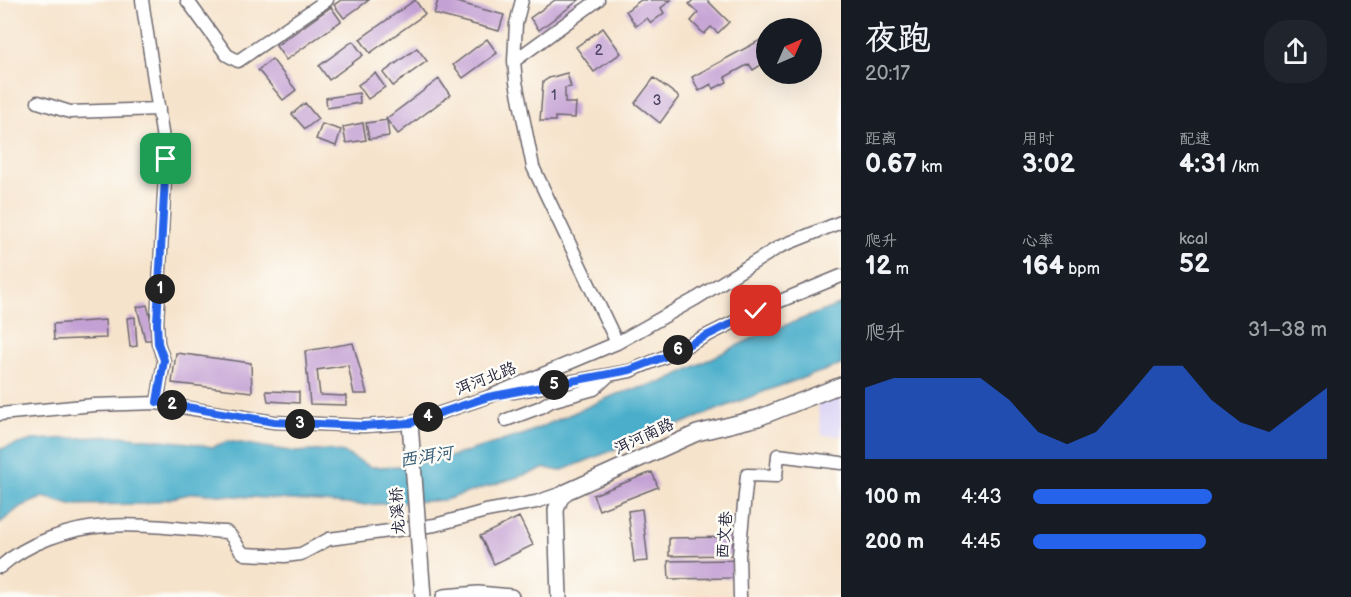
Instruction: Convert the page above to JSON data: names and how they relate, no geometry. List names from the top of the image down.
{
  "streets": {
    "main road": ["洱河南路", "龙溪桥"],
    "street": ["洱河北路", "西文巷"]
  },
  "crossings": [
    ["洱河北路", "龙溪桥"]
  ],
  "water": ["西洱河"],
  "house_numbers": ["2", "1", "3"],
  "north": "top right",
  "page": {
    "heading": ["夜跑", "20:17"],
    "stats": [
      ["距离", "0.67 km"],
      ["用时", "3:02"],
      ["配速", "4:31 /km"],
      ["爬升", "12 m"],
      ["心率", "164 bpm"],
      ["kcal", "52"]
    ],
    "pins": [
      "1",
      "6",
      "5",
      "2",
      "4",
      "3"
    ],
    "chart": ["爬升", "31–38 m"],
    "list": [
      {
        "name": "100 m",
        "note": "4:43"
      },
      {
        "name": "200 m",
        "note": "4:45"
      }
    ]
  }
}
